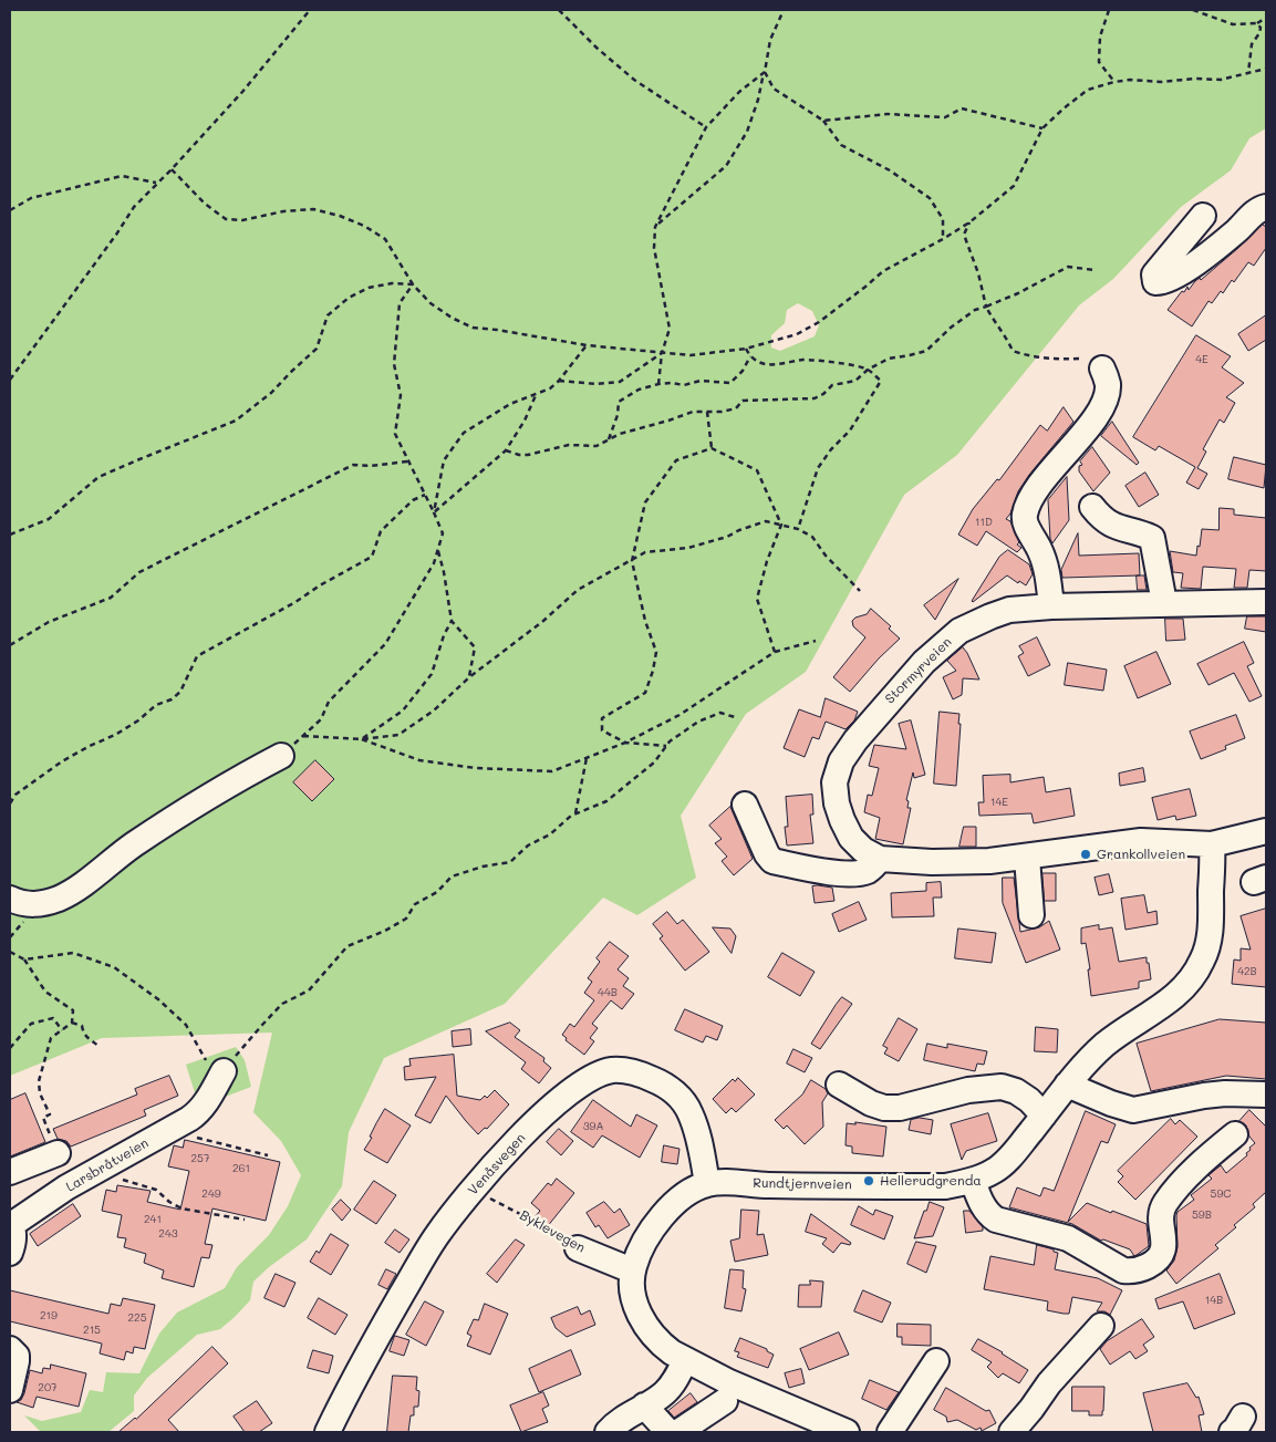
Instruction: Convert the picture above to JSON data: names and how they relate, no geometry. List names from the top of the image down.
{
  "streets": {
    "street": [
      "Stormyrveien",
      "Venåsvegen",
      "Larsbråtveien",
      "Rundtjernveien",
      "Byklevegen"
    ]
  },
  "crossings": [
    ["Venåsvegen", "Rundtjernveien"],
    ["Venåsvegen", "Byklevegen"],
    ["Rundtjernveien", "Byklevegen"]
  ],
  "places": ["Grankollveien", "Hellerudgrenda"],
  "house_numbers": [
    "4E",
    "11D",
    "14E",
    "42B",
    "44B",
    "39A",
    "257",
    "261",
    "249",
    "59C",
    "59B",
    "241",
    "243",
    "14B",
    "219",
    "225",
    "215",
    "207"
  ]
}
